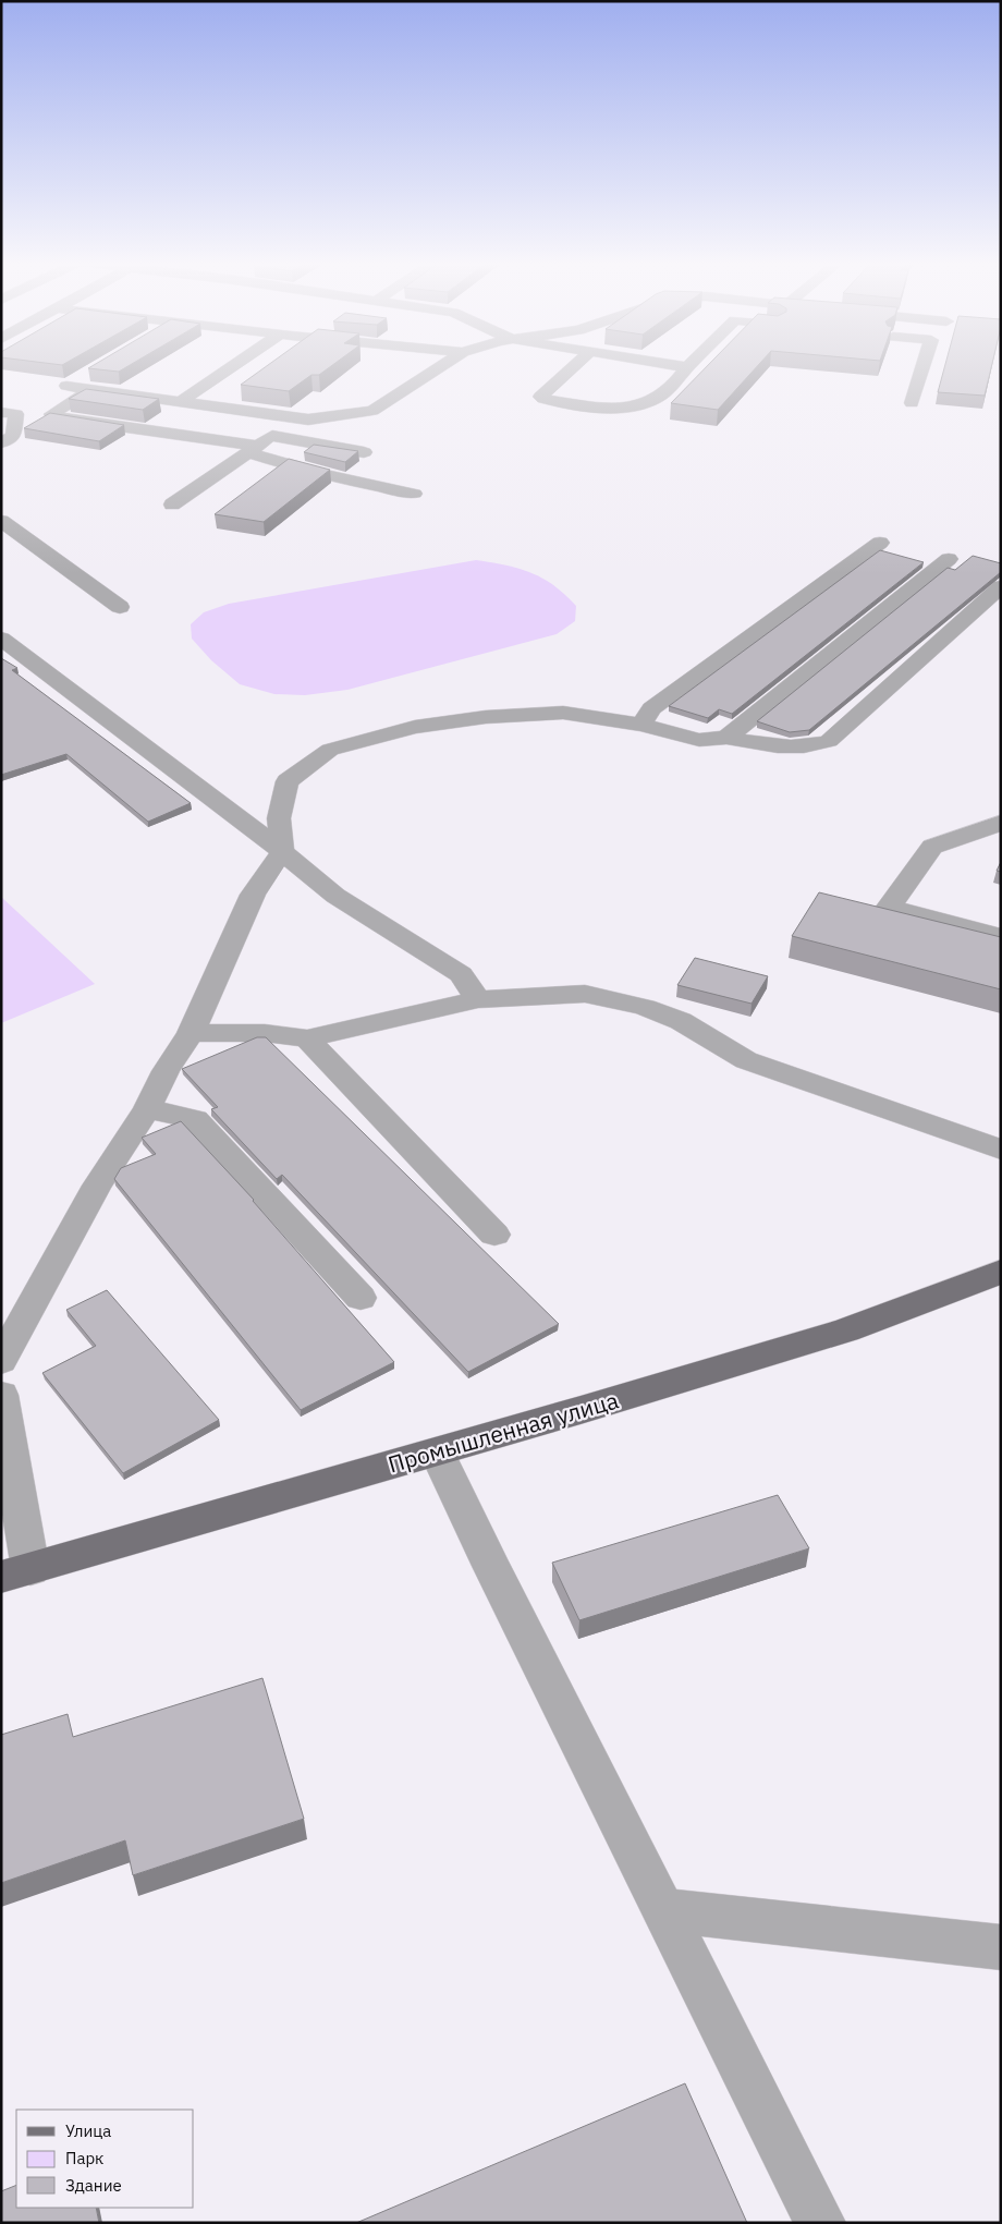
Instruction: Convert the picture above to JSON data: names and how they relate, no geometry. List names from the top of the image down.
{
  "streets": {
    "main road": ["Промышленная улица"]
  },
  "legend": ["Улица", "Парк", "Здание"]
}
